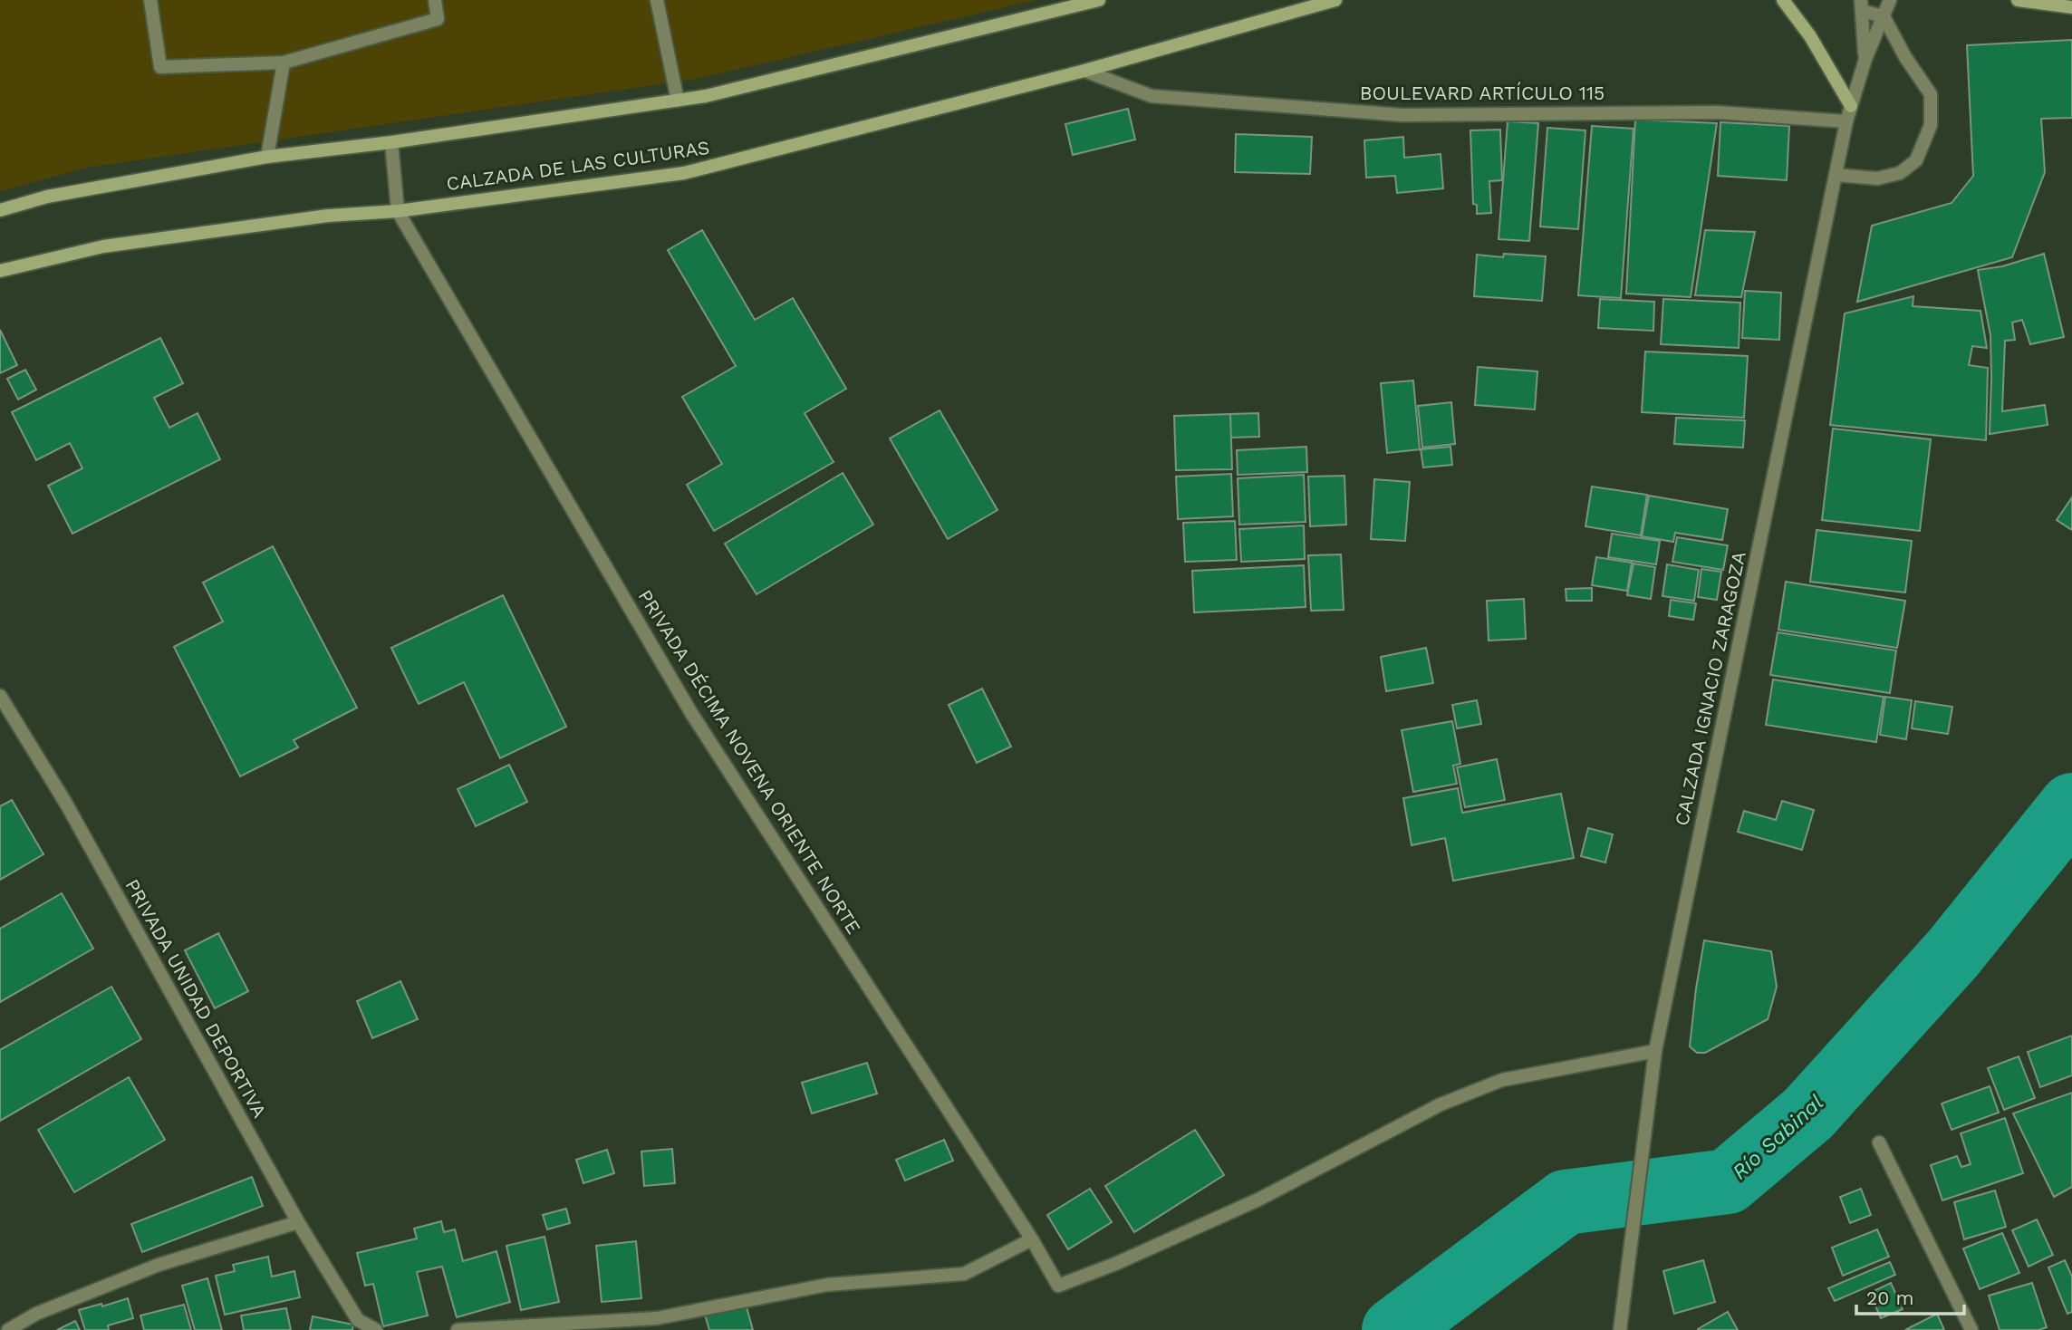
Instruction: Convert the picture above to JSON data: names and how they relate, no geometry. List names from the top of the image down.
{
  "streets": {
    "main road": ["CALZADA DE LAS CULTURAS"],
    "street": [
      "BOULEVARD ARTÍCULO 115",
      "CALZADA IGNACIO ZARAGOZA",
      "PRIVADA DÉCIMA NOVENA ORIENTE NORTE",
      "PRIVADA UNIDAD DEPORTIVA"
    ]
  },
  "crossings": [
    ["BOULEVARD ARTÍCULO 115", "CALZADA DE LAS CULTURAS"],
    ["BOULEVARD ARTÍCULO 115", "CALZADA IGNACIO ZARAGOZA"],
    ["CALZADA DE LAS CULTURAS", "PRIVADA DÉCIMA NOVENA ORIENTE NORTE"],
    ["CALZADA IGNACIO ZARAGOZA", "PRIVADA DÉCIMA NOVENA ORIENTE NORTE"]
  ],
  "water": ["Río Sabinal"],
  "scale_bar": "20 m"
}
